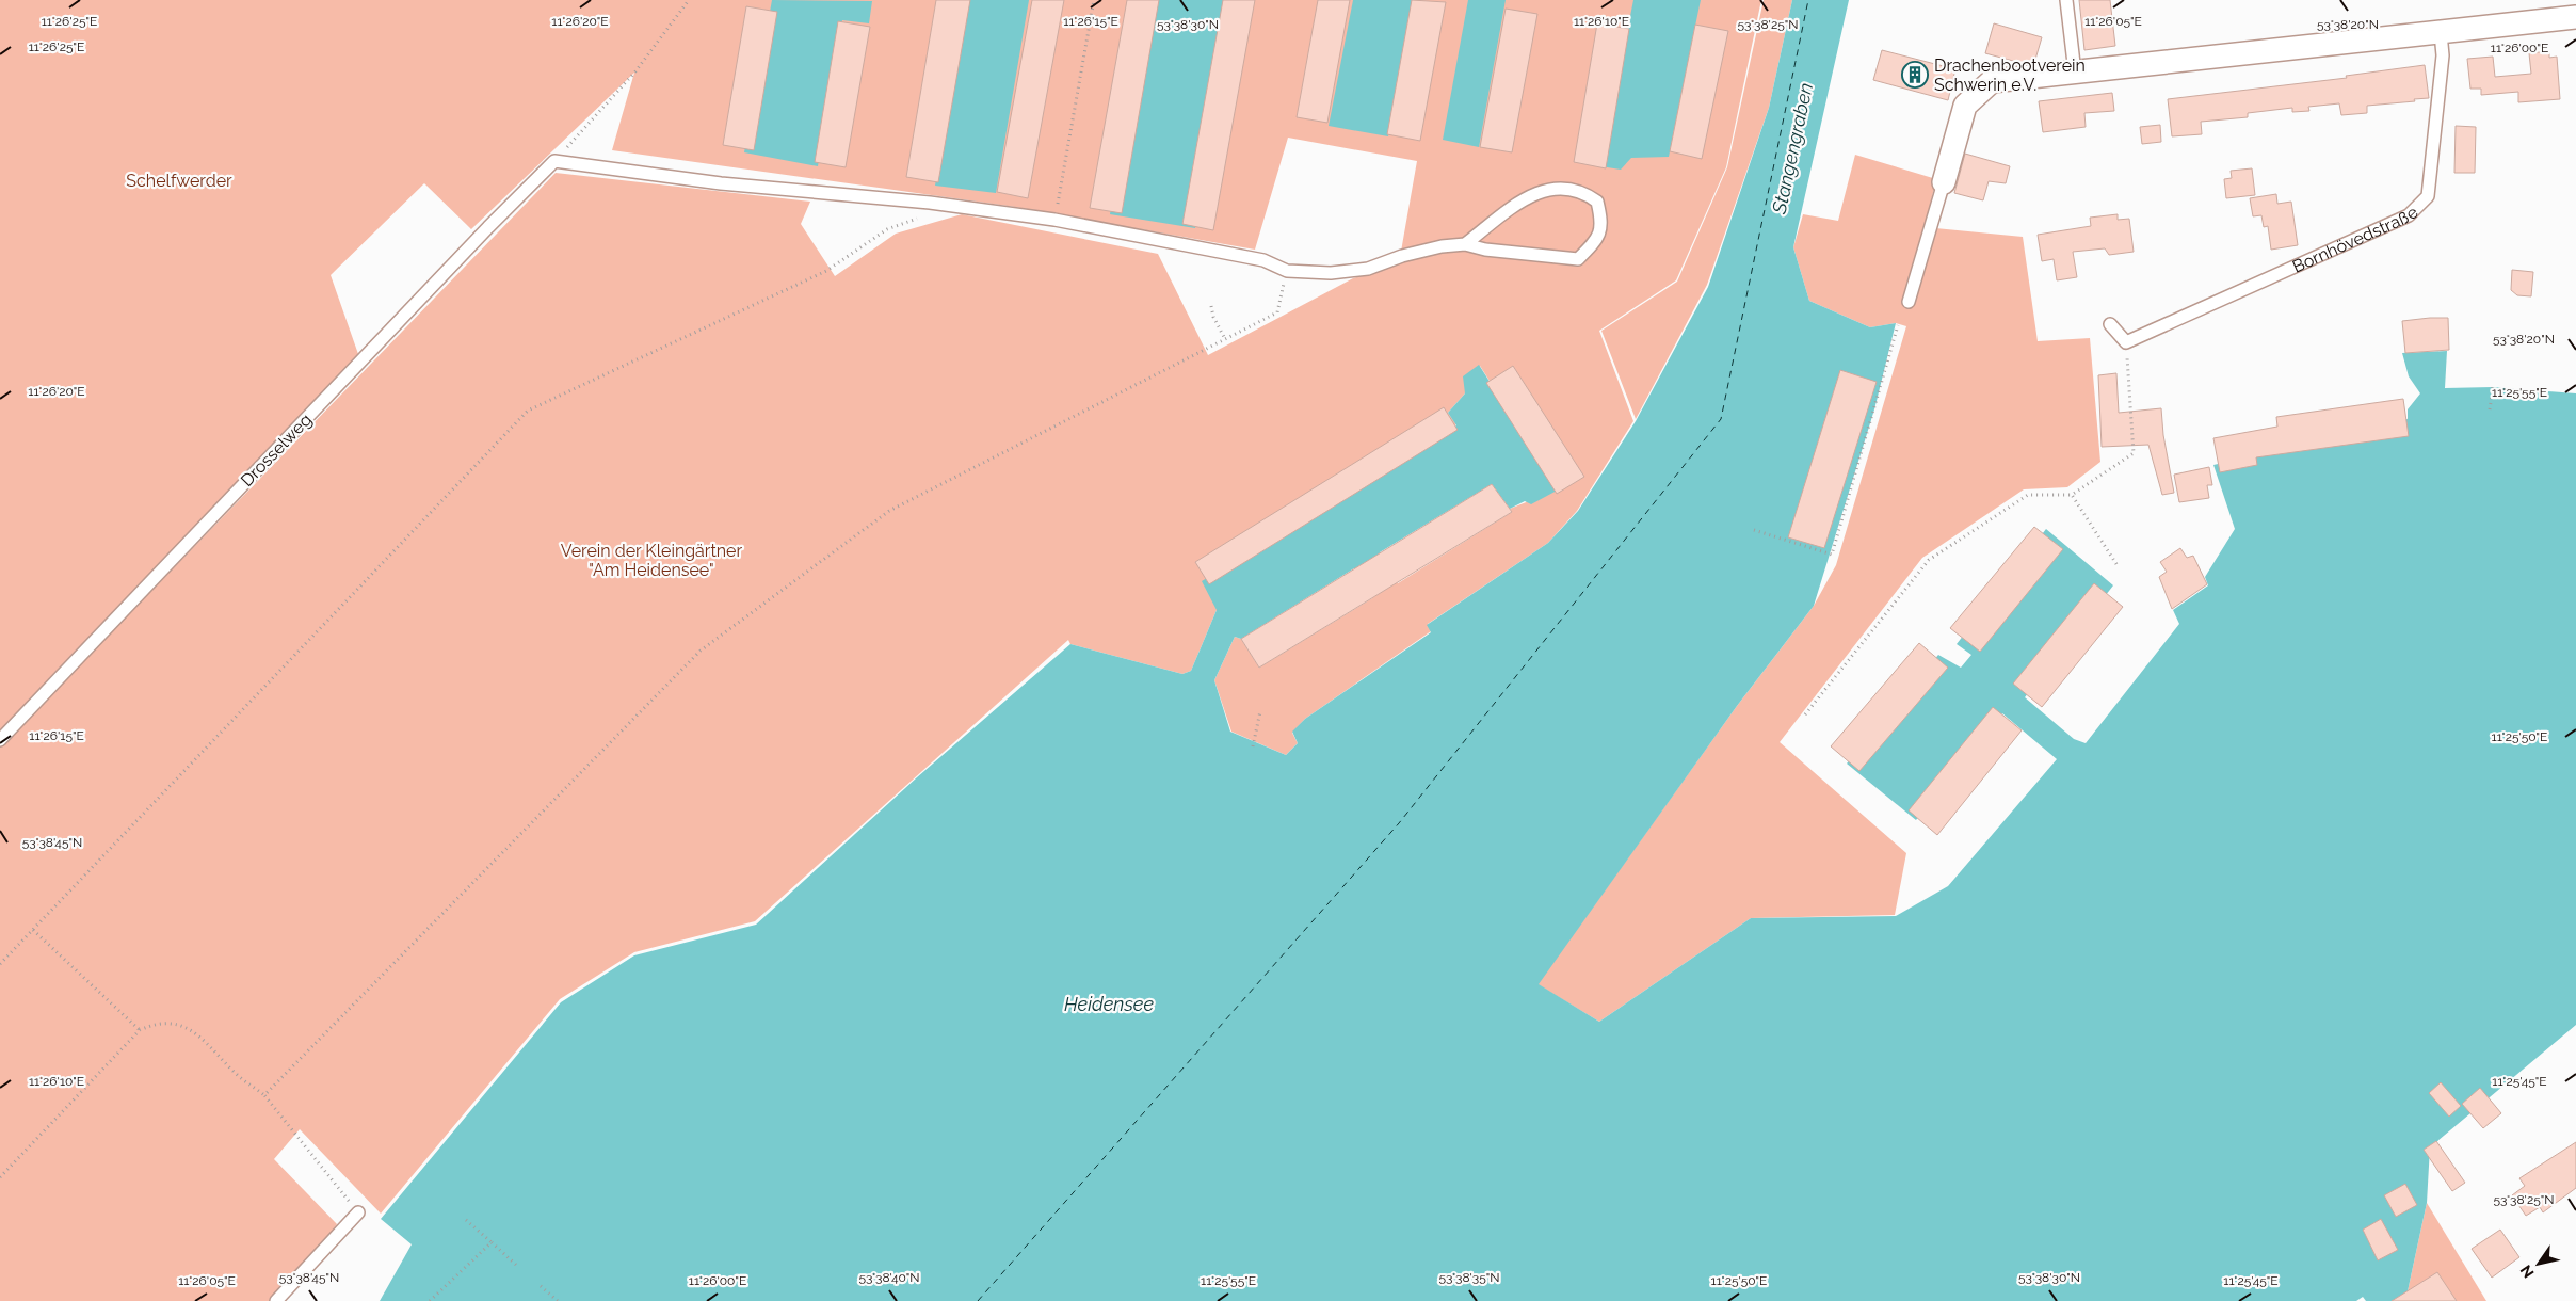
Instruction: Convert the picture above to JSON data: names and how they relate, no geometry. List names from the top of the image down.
{
  "streets": {
    "lane": ["Bornhövedstraße", "Drosselweg"]
  },
  "water": ["Stangengraben", "Heidensee"],
  "parks": ["Schelfwerder", "Verein der Kleingärtner \"Am Heidensee\""],
  "places": {
    "building": ["Drachenbootverein Schwerin e.V."]
  },
  "north": "bottom left",
  "coordinates": [
    "11°26'25\"E",
    "11°26'20\"E",
    "11°26'15\"E",
    "11°26'10\"E",
    "11°26'05\"E",
    "53°38'30\"N",
    "53°38'25\"N",
    "53°38'20\"N",
    "11°26'00\"E",
    "11°25'55\"E",
    "11°25'50\"E",
    "53°38'45\"N",
    "11°25'45\"E",
    "53°38'40\"N",
    "53°38'35\"N"
  ]
}
